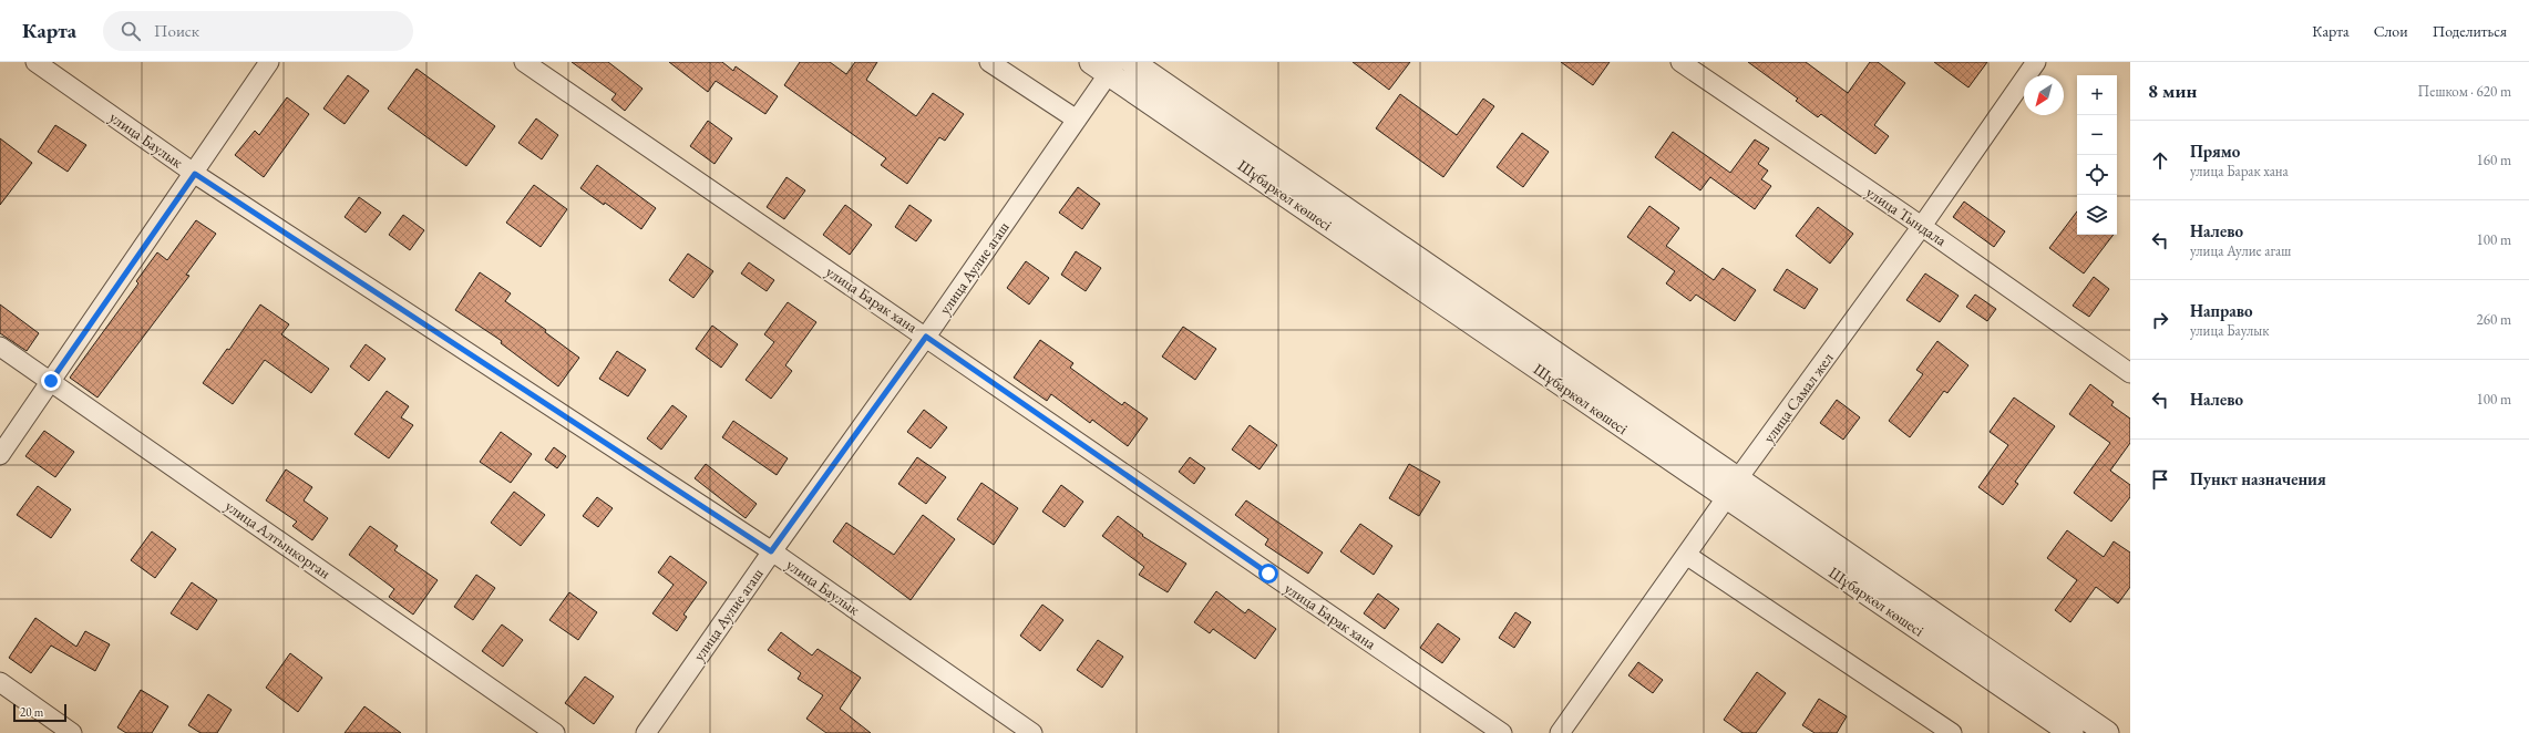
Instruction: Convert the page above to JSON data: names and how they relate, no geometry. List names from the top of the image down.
{
  "streets": {
    "street": [
      "улица Баулык",
      "Шұбаркөл көшесі",
      "улица Тындала",
      "улица Аулие агаш",
      "улица Барак хана",
      "улица Самал жел",
      "улица Алтынкорган"
    ]
  },
  "crossings": [
    ["улица Баулык", "улица Аулие агаш"],
    ["Шұбаркөл көшесі", "улица Аулие агаш"],
    ["Шұбаркөл көшесі", "улица Самал жел"],
    ["улица Тындала", "улица Самал жел"],
    ["улица Аулие агаш", "улица Барак хана"]
  ],
  "scale_bar": "20 m",
  "north": "bottom left",
  "page": {
    "header": "Карта",
    "search": "Поиск",
    "nav": ["Карта", "Слои", "Поделиться"],
    "heading": ["8 мин", "Пешком · 620 m"],
    "map_buttons": ["+", "−"],
    "list": [
      ["Прямо", "улица Барак хана", "160 m"],
      ["Налево", "улица Аулие агаш", "100 m"],
      ["Направо", "улица Баулык", "260 m"],
      ["Налево", "100 m"],
      "Пункт назначения"
    ],
    "scale": "20 m"
  }
}
